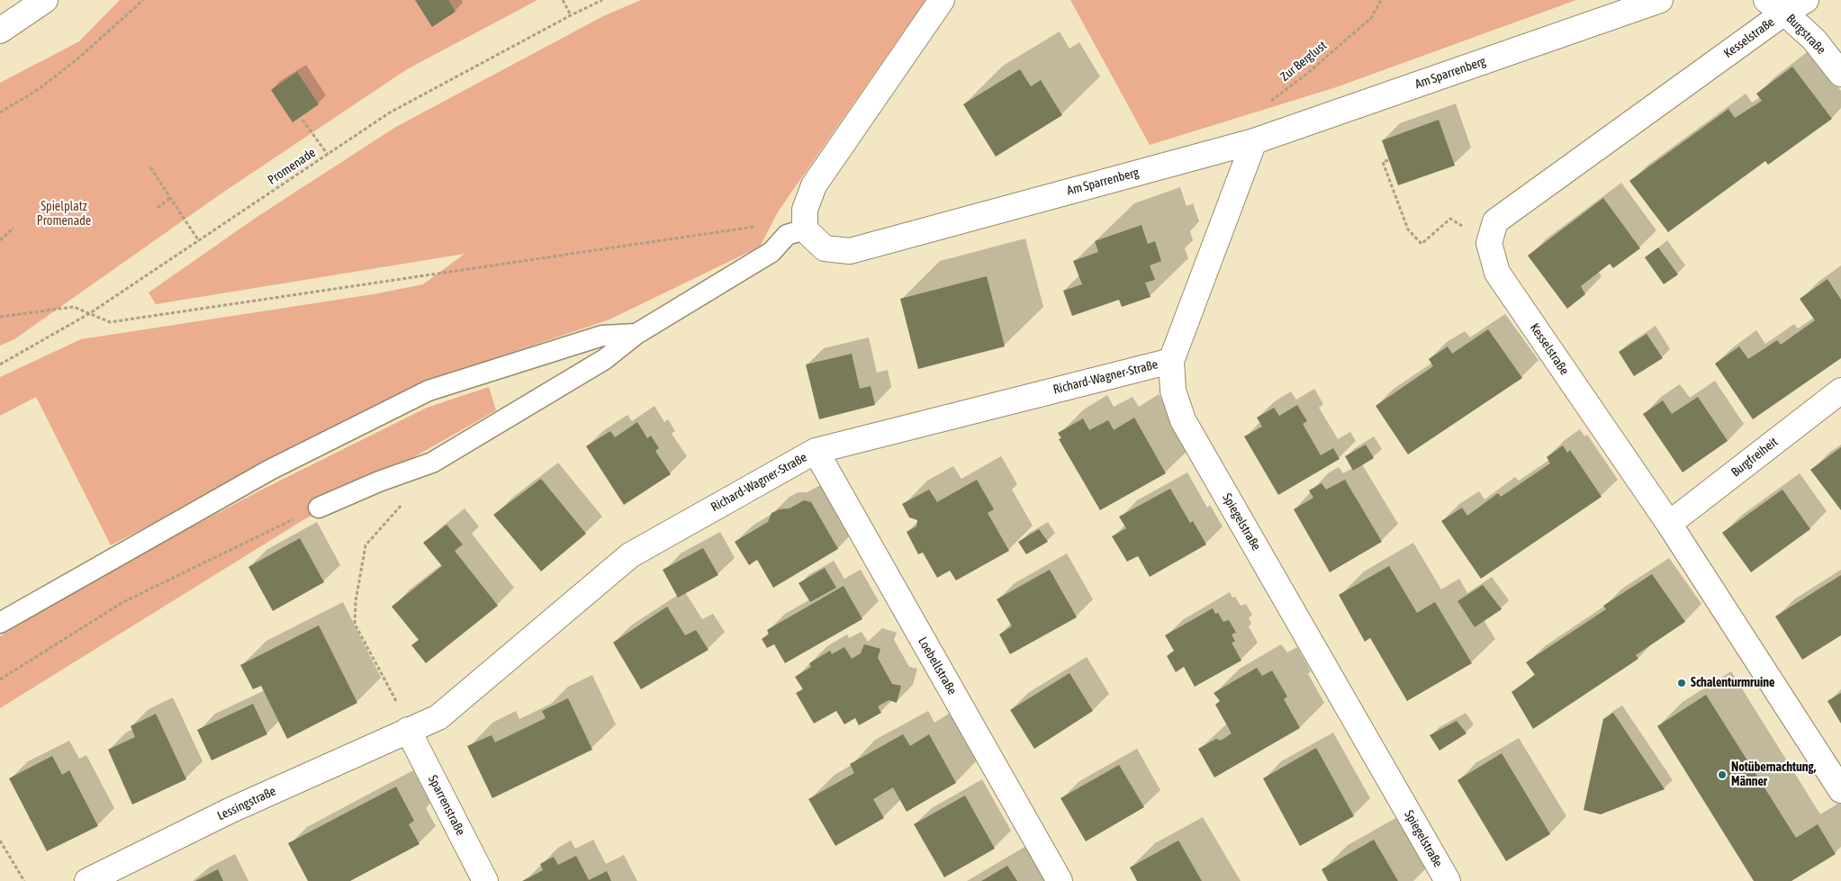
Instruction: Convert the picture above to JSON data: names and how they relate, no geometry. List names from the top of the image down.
{
  "streets": {
    "street": [
      "Burgstraße",
      "Kesselstraße",
      "Am Sparrenberg",
      "Richard-Wagner-Straße",
      "Burgfreiheit",
      "Spiegelstraße",
      "Loebellstraße",
      "Lessingstraße",
      "Sparrenstraße"
    ],
    "path": ["Zur Berglust", "Promenade"]
  },
  "crossings": [
    ["Burgstraße", "Kesselstraße"],
    ["Kesselstraße", "Burgfreiheit"],
    ["Zur Berglust", "Am Sparrenberg"],
    ["Zur Berglust", "Spiegelstraße"],
    ["Am Sparrenberg", "Spiegelstraße"],
    ["Richard-Wagner-Straße", "Spiegelstraße"],
    ["Richard-Wagner-Straße", "Loebellstraße"],
    ["Richard-Wagner-Straße", "Lessingstraße"],
    ["Richard-Wagner-Straße", "Sparrenstraße"],
    ["Lessingstraße", "Sparrenstraße"]
  ],
  "parks": ["Spielplatz Promenade"],
  "places": ["Schalenturmruine", "Notübernachtung, Männer"]
}
